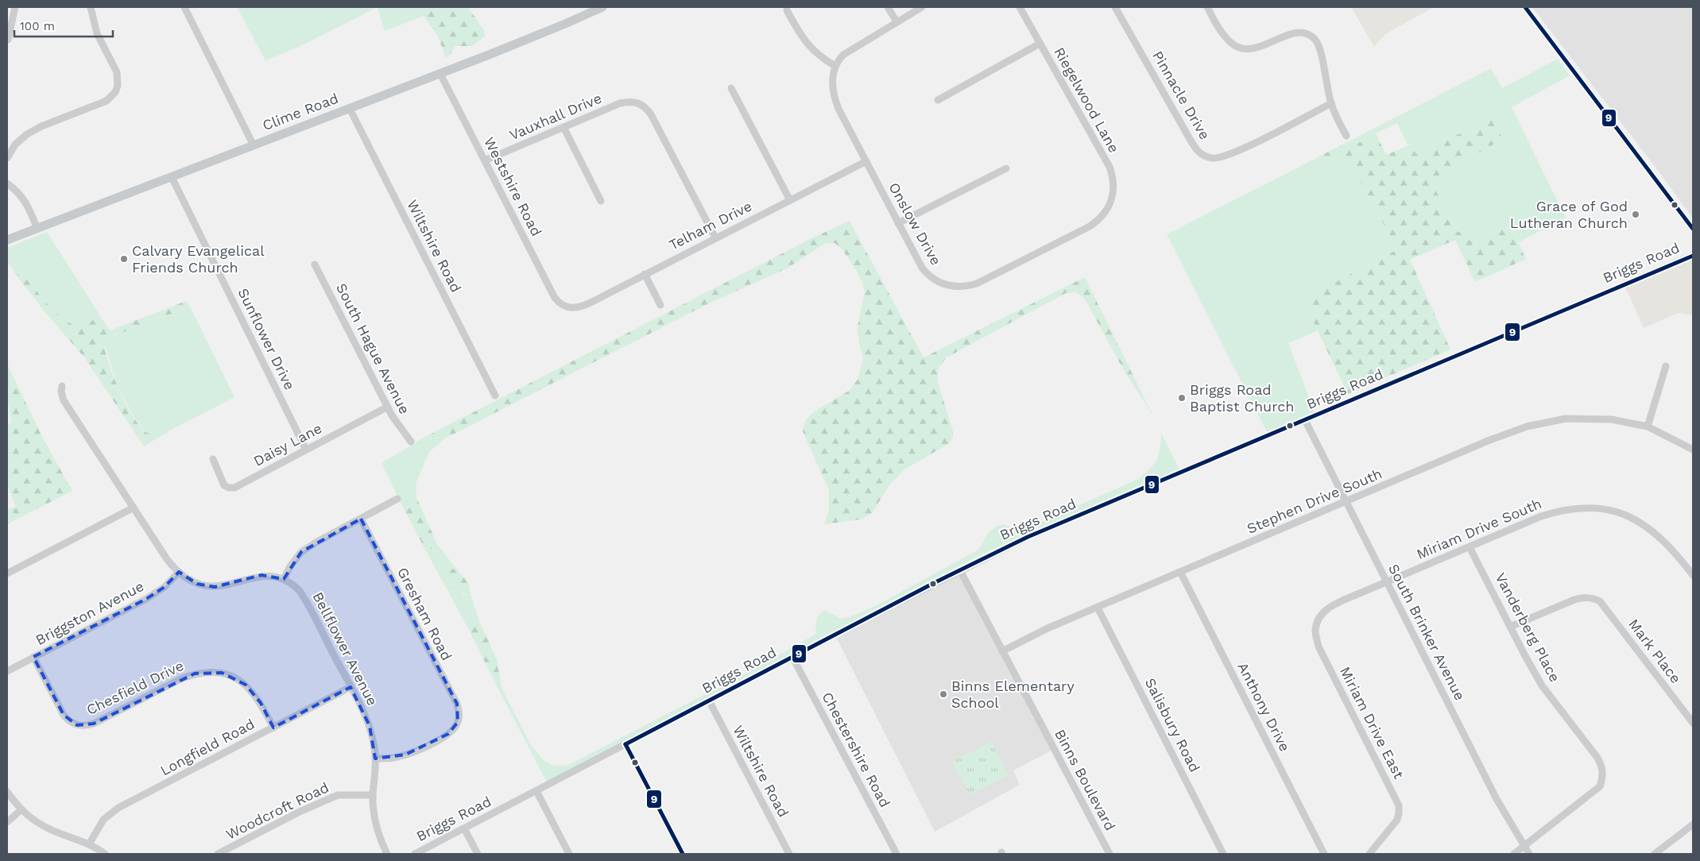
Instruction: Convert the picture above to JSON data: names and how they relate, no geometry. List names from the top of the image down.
{
  "streets": {
    "main road": ["Clime Road"],
    "street": [
      "Pinnacle Drive",
      "Riegelwood Lane",
      "Vauxhall Drive",
      "Westshire Road",
      "Onslow Drive",
      "Telham Drive",
      "Wiltshire Road",
      "Briggs Road",
      "Sunflower Drive",
      "South Hague Avenue",
      "Daisy Lane",
      "Stephen Drive South",
      "Miriam Drive South",
      "Briggston Avenue",
      "Gresham Road",
      "Vanderberg Place",
      "South Brinker Avenue",
      "Bellflower Avenue",
      "Mark Place",
      "Chesfield Drive",
      "Anthony Drive",
      "Miriam Drive East",
      "Salisbury Road",
      "Longfield Road",
      "Chestershire Road",
      "Binns Boulevard",
      "Woodcroft Road"
    ]
  },
  "crossings": [
    ["Riegelwood Lane", "Onslow Drive"],
    ["Clime Road", "Westshire Road"],
    ["Clime Road", "Wiltshire Road"],
    ["Clime Road", "Sunflower Drive"],
    ["Vauxhall Drive", "Westshire Road"],
    ["Vauxhall Drive", "Telham Drive"],
    ["Westshire Road", "Telham Drive"],
    ["Onslow Drive", "Telham Drive"],
    ["Wiltshire Road", "Briggs Road"],
    ["Briggs Road", "South Brinker Avenue"],
    ["Briggs Road", "Chestershire Road"],
    ["Briggs Road", "Binns Boulevard"],
    ["Sunflower Drive", "Daisy Lane"],
    ["South Hague Avenue", "Daisy Lane"],
    ["Stephen Drive South", "South Brinker Avenue"],
    ["Stephen Drive South", "Anthony Drive"],
    ["Stephen Drive South", "Salisbury Road"],
    ["Stephen Drive South", "Binns Boulevard"],
    ["Miriam Drive South", "Vanderberg Place"],
    ["Miriam Drive South", "South Brinker Avenue"],
    ["Miriam Drive South", "Miriam Drive East"],
    ["Briggston Avenue", "Bellflower Avenue"],
    ["Briggston Avenue", "Chesfield Drive"],
    ["Gresham Road", "Bellflower Avenue"],
    ["Vanderberg Place", "South Brinker Avenue"],
    ["Vanderberg Place", "Mark Place"],
    ["Bellflower Avenue", "Longfield Road"],
    ["Bellflower Avenue", "Woodcroft Road"],
    ["Chesfield Drive", "Longfield Road"]
  ],
  "places": [
    "Grace of God Lutheran Church",
    "Calvary Evangelical Friends Church",
    "Briggs Road Baptist Church",
    "Binns Elementary School"
  ],
  "lines": ["transit line 9"],
  "scale_bar": "100 m"
}
